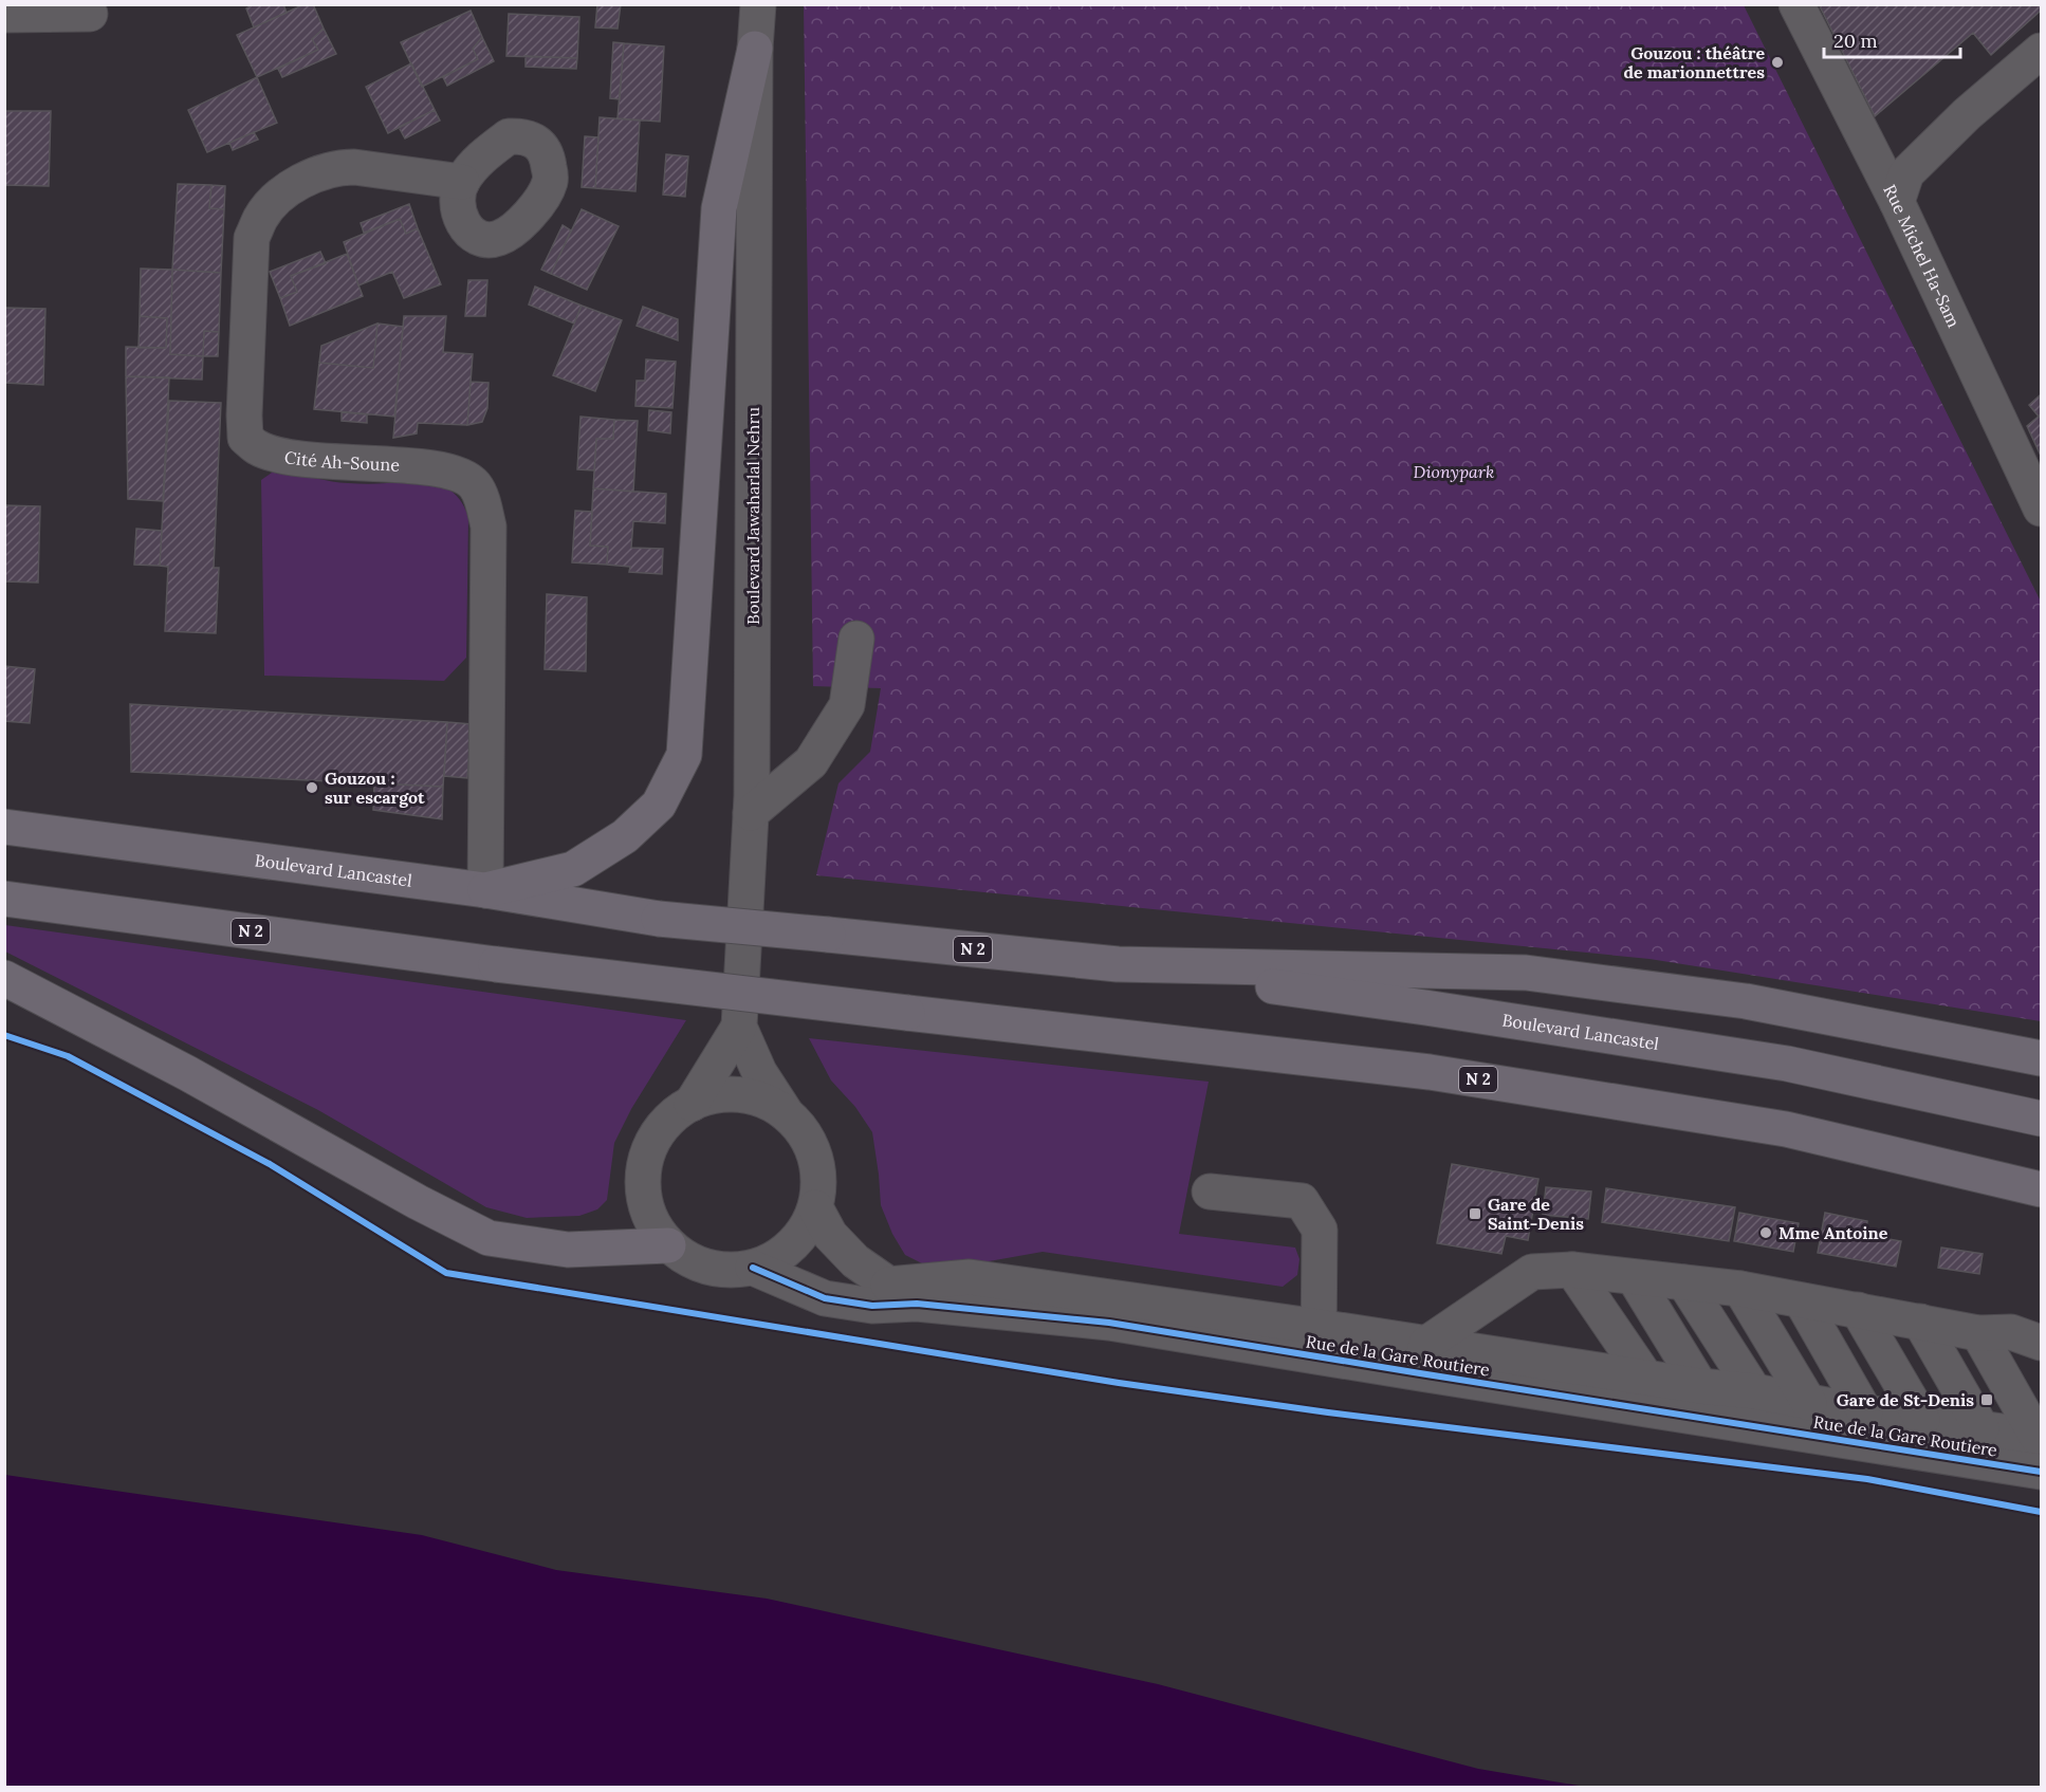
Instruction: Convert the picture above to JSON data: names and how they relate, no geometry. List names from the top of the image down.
{
  "streets": {
    "main road": ["Boulevard Lancastel", "N 2"],
    "street": [
      "Rue Michel Ha-Sam",
      "Cité Ah-Soune",
      "Boulevard Jawaharlal Nehru",
      "Rue de la Gare Routiere"
    ]
  },
  "crossings": [
    ["Cité Ah-Soune", "Boulevard Lancastel"],
    ["Boulevard Jawaharlal Nehru", "Rue de la Gare Routiere"]
  ],
  "parks": ["Dionypark"],
  "places": {
    "other": ["Gouzou : théâtre de marionnettres", "Gouzou : sur escargot", "Mme Antoine"],
    "transit": ["Gare de Saint-Denis", "Gare de St-Denis"]
  },
  "scale_bar": "20 m"
}
